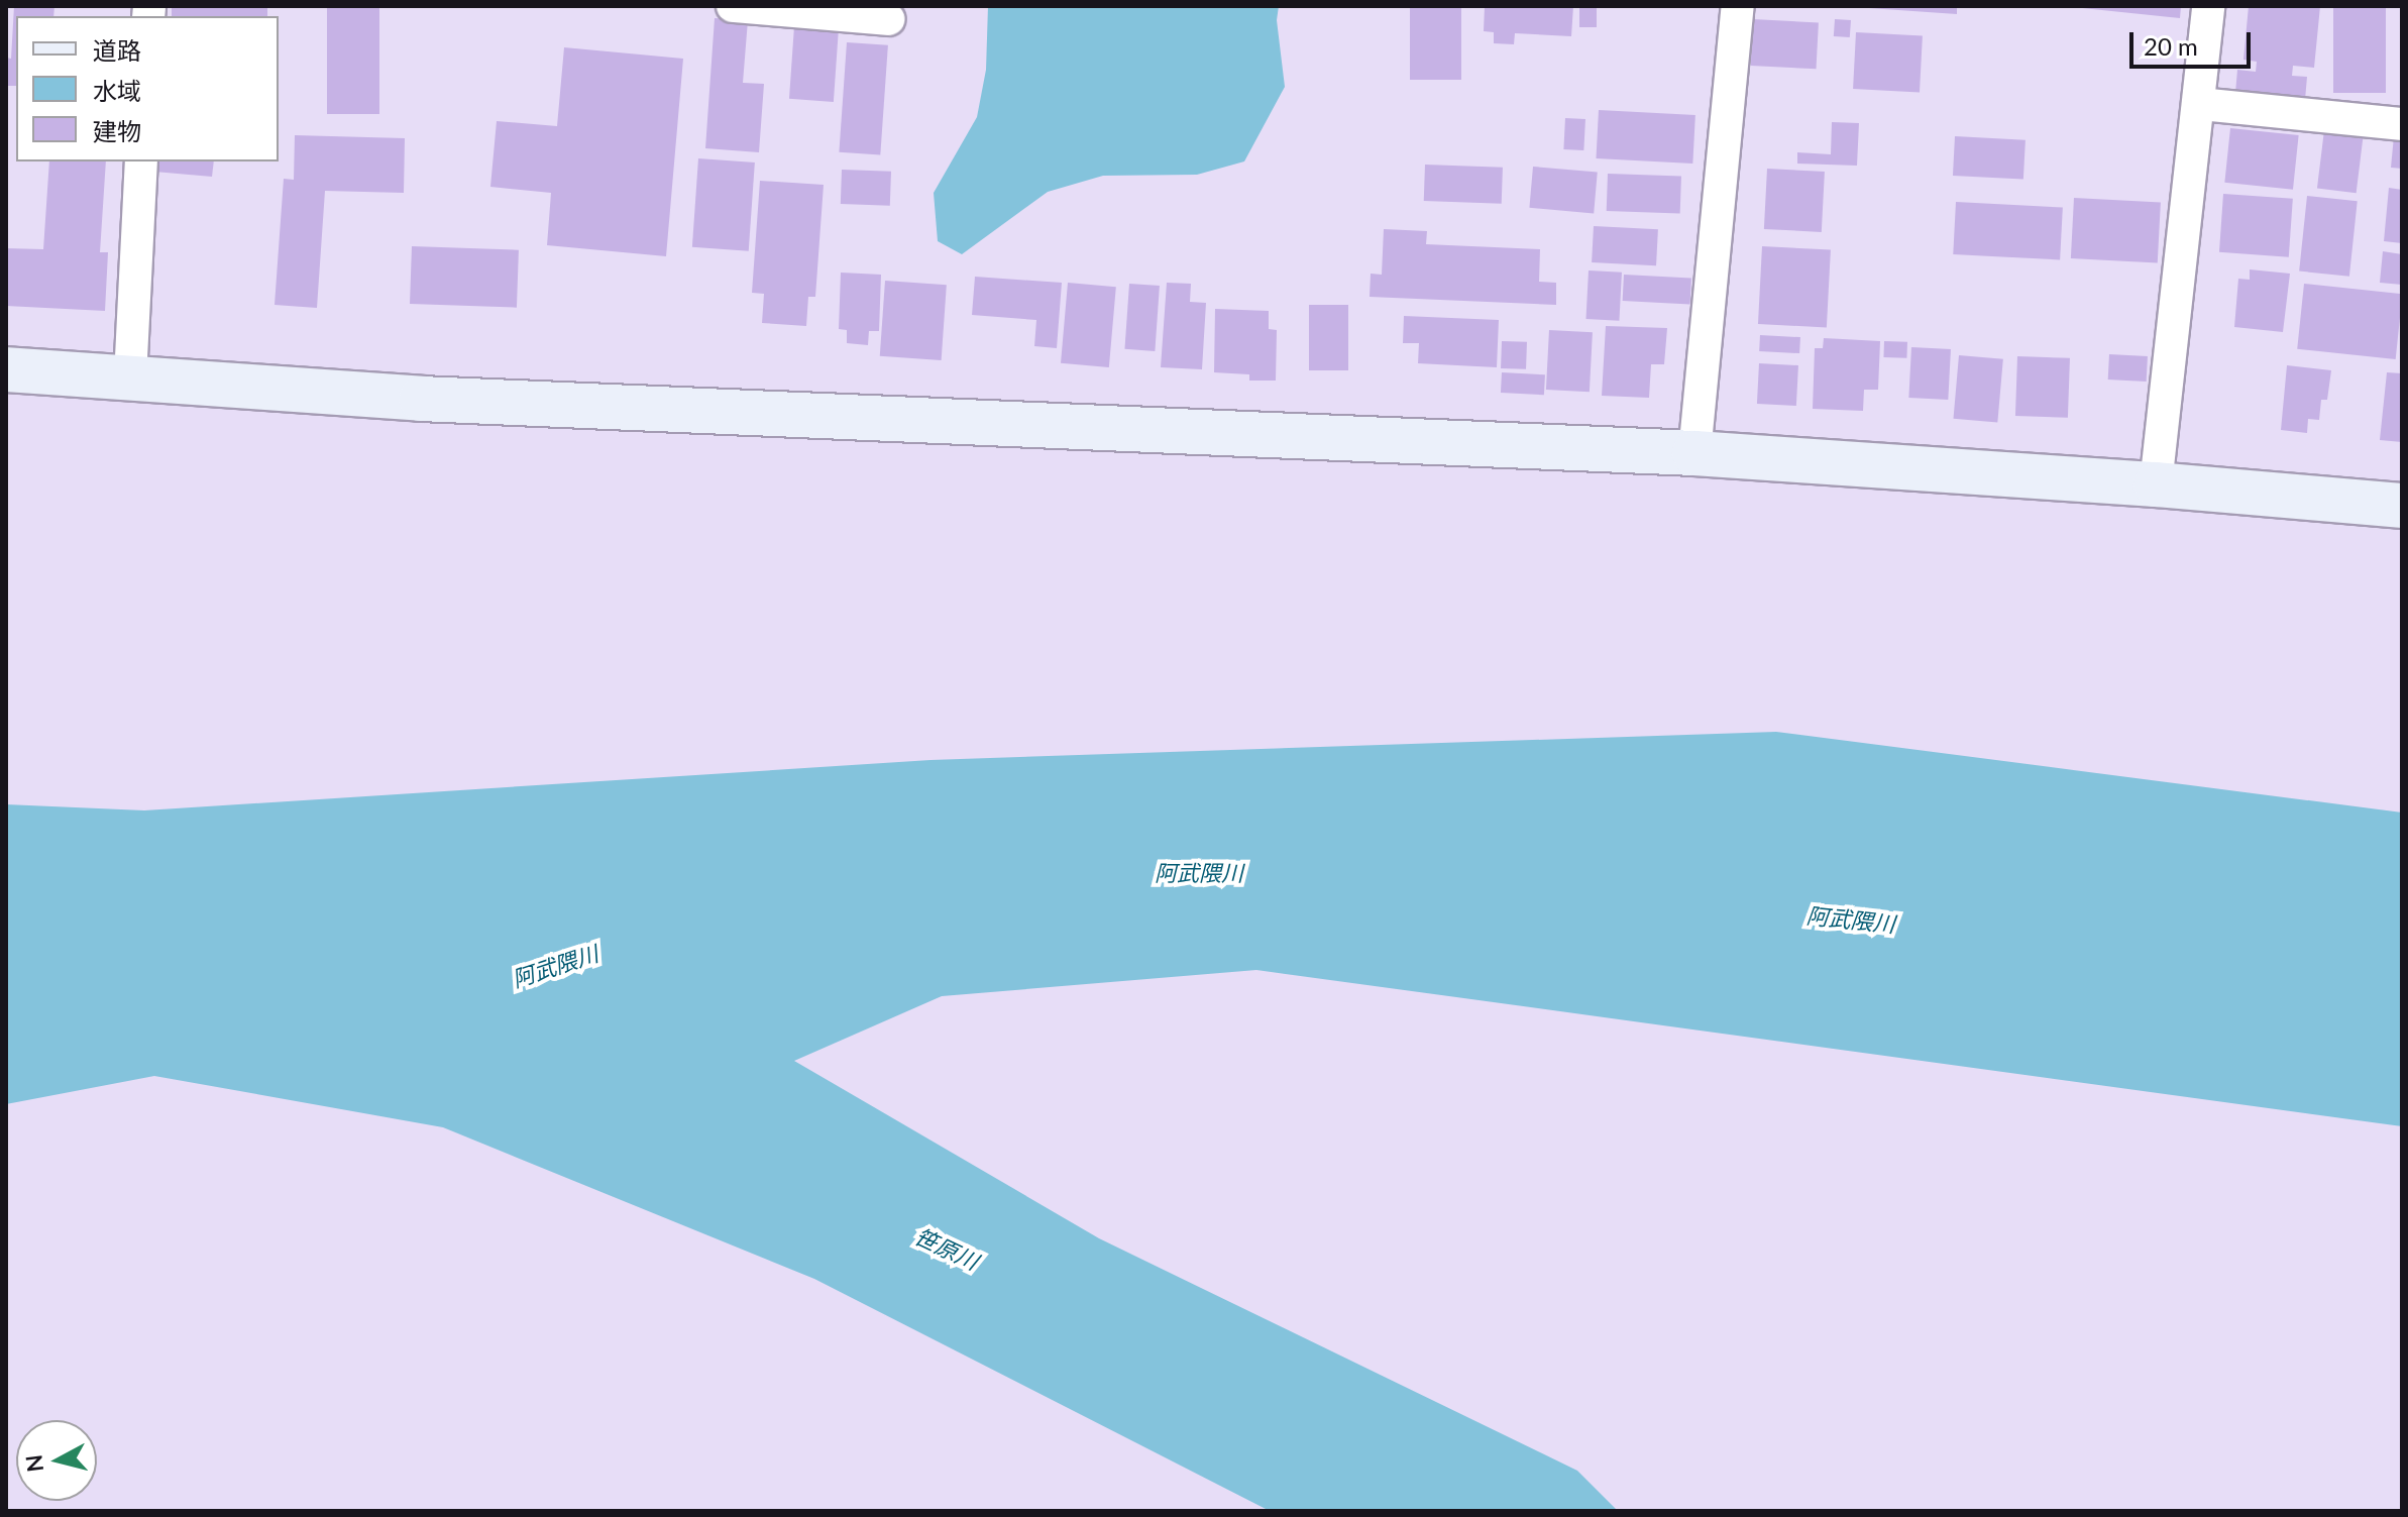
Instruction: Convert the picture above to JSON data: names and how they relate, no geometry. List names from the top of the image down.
{
  "water": ["阿武隈川", "笹原川"],
  "legend": ["道路", "水域", "建物"],
  "scale_bar": "20 m",
  "north": "left"
}
